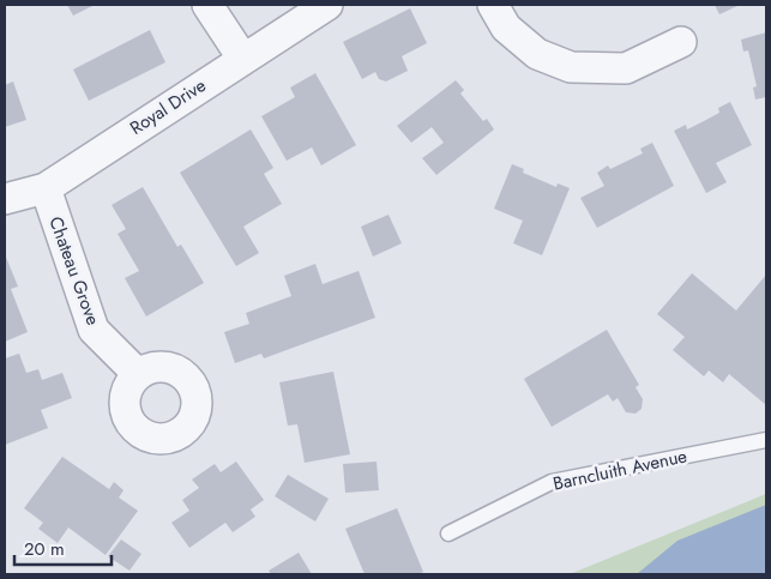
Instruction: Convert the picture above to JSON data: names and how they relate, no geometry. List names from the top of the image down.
{
  "streets": {
    "street": ["Royal Drive", "Chateau Grove"],
    "lane": ["Barncluith Avenue"]
  },
  "crossings": [
    ["Royal Drive", "Chateau Grove"]
  ],
  "scale_bar": "20 m"
}
